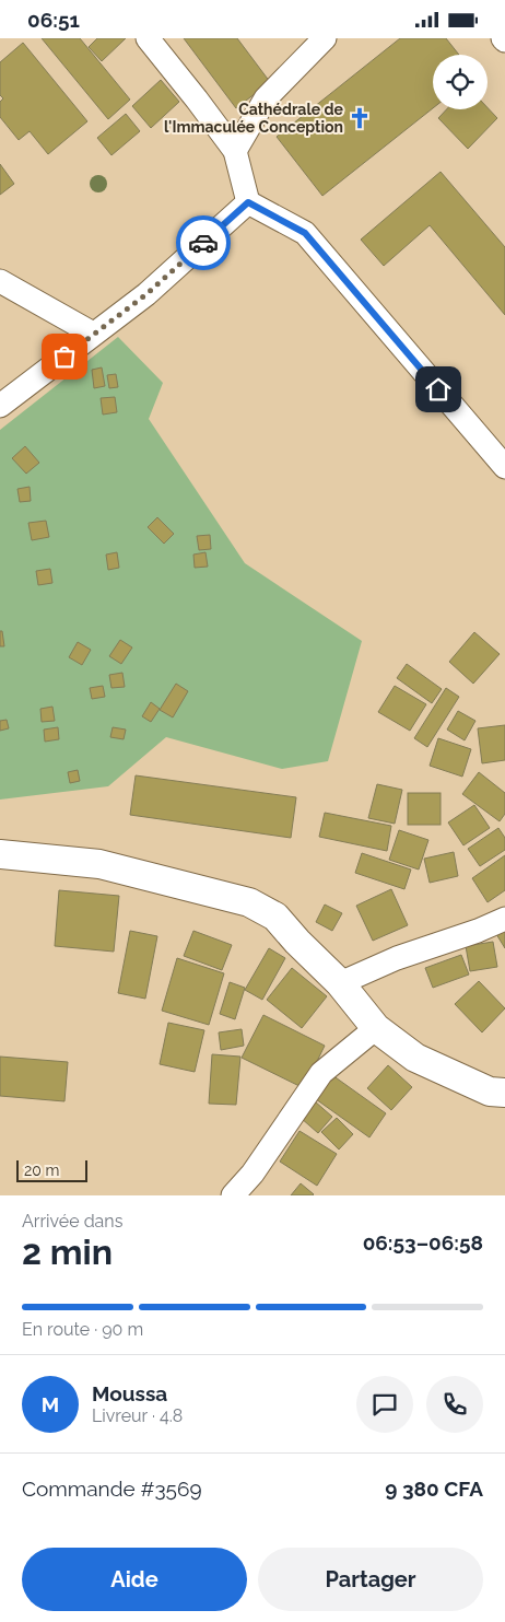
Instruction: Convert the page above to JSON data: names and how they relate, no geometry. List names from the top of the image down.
{
  "places": {
    "church": ["Cathédrale de l'Immaculée Conception"]
  },
  "scale_bar": "20 m",
  "page": {
    "status": "06:51",
    "scale": "20 m",
    "heading": ["2 min", "Arrivée dans", "06:53–06:58"],
    "panel": [
      "Moussa",
      "Livreur · 4.8",
      "Commande #3569",
      "9 380 CFA"
    ],
    "bar": "En route · 90 m",
    "round": "M",
    "buttons": ["Aide", "Partager"]
  }
}
